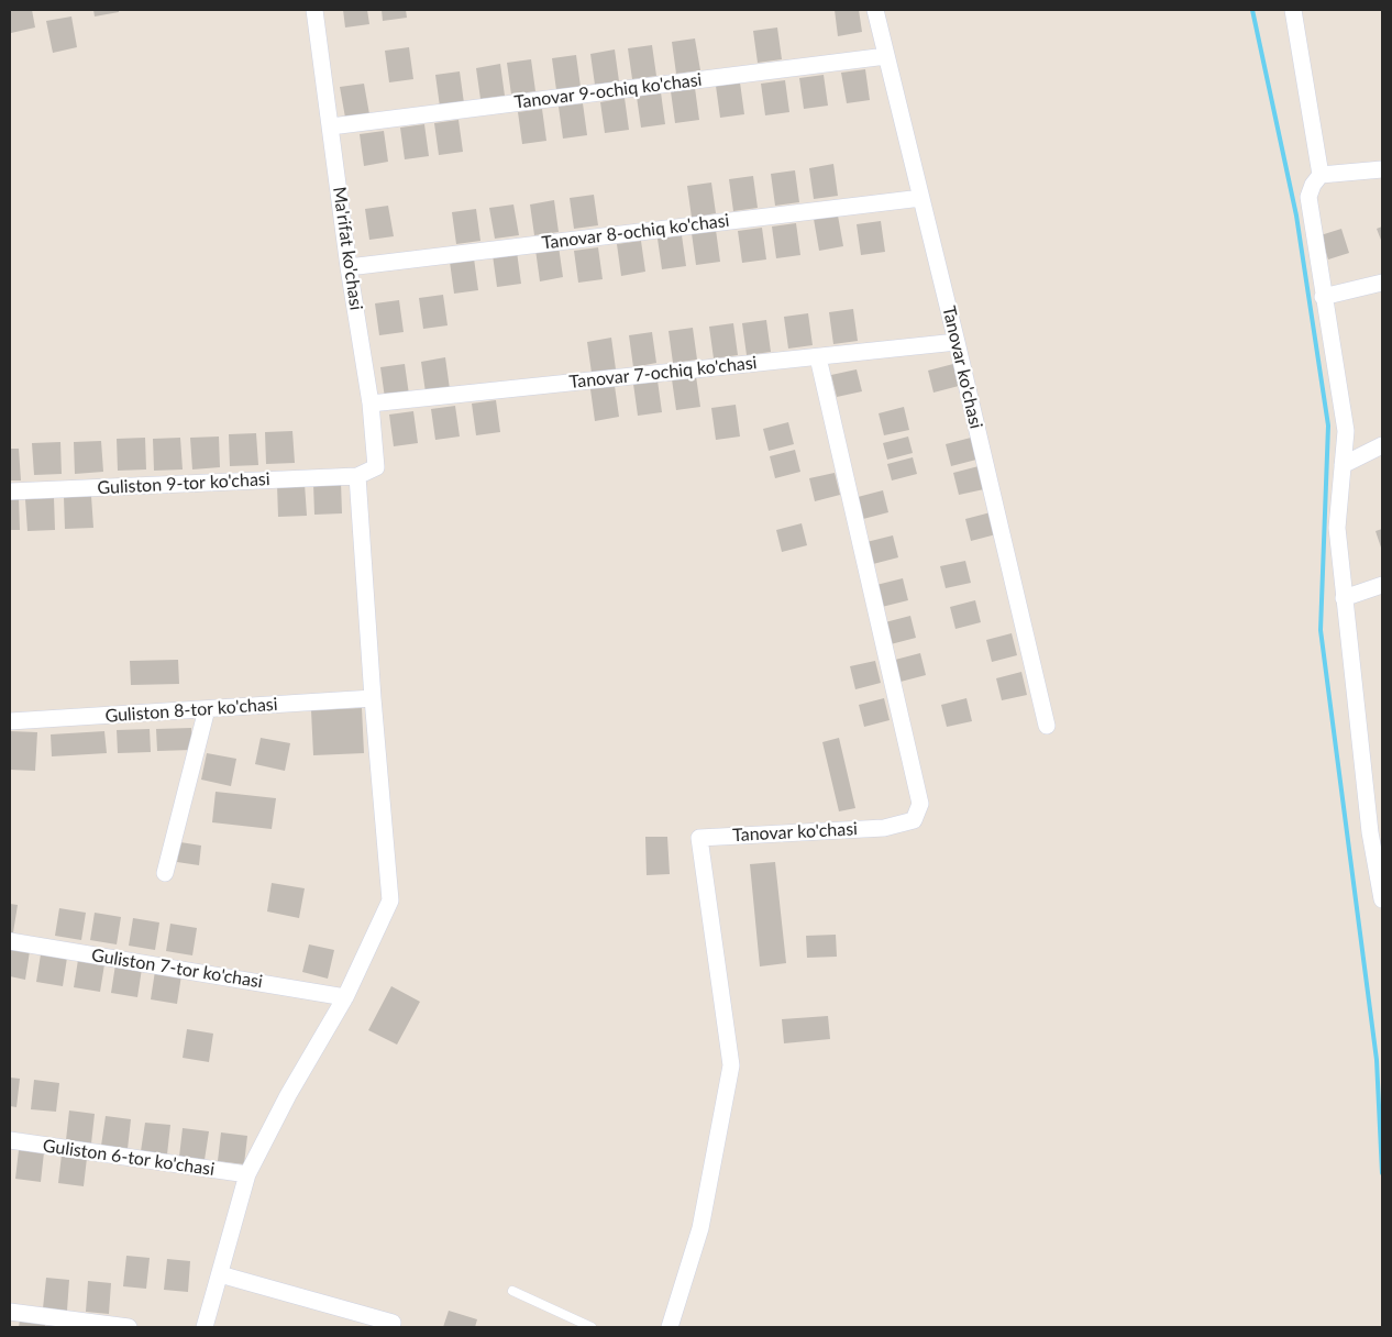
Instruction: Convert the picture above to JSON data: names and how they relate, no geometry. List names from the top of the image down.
{
  "streets": {
    "street": [
      "Tanovar 9-ochiq ko'chasi",
      "Tanovar 8-ochiq ko'chasi",
      "Ma'rifat ko'chasi",
      "Tanovar ko'chasi",
      "Tanovar 7-ochiq ko'chasi",
      "Guliston 9-tor ko'chasi",
      "Guliston 8-tor ko'chasi",
      "Guliston 7-tor ko'chasi",
      "Guliston 6-tor ko'chasi"
    ]
  },
  "crossings": [
    ["Tanovar 9-ochiq ko'chasi", "Ma'rifat ko'chasi"],
    ["Tanovar 9-ochiq ko'chasi", "Tanovar ko'chasi"],
    ["Tanovar 8-ochiq ko'chasi", "Ma'rifat ko'chasi"],
    ["Tanovar 8-ochiq ko'chasi", "Tanovar ko'chasi"],
    ["Ma'rifat ko'chasi", "Tanovar 7-ochiq ko'chasi"],
    ["Ma'rifat ko'chasi", "Guliston 9-tor ko'chasi"],
    ["Tanovar ko'chasi", "Tanovar 7-ochiq ko'chasi"]
  ]
}
